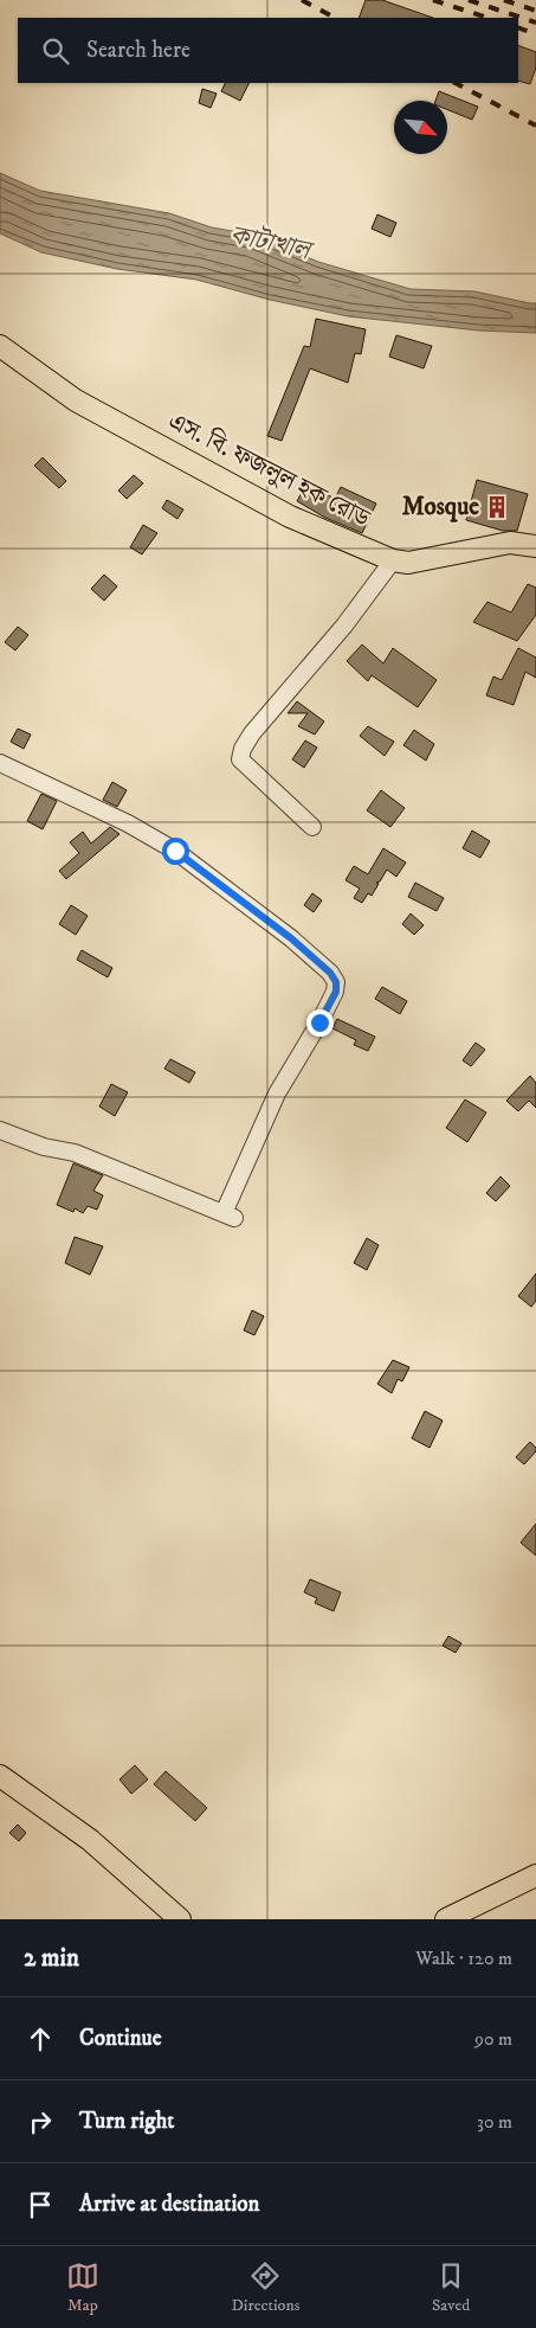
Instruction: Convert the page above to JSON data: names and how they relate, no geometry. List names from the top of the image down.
{
  "streets": {
    "main road": ["এস. বি. ফজলুল হক রোড"]
  },
  "water": ["কাটাখাল"],
  "places": {
    "building": ["Mosque"]
  },
  "north": "bottom right",
  "page": {
    "search": "Search here",
    "heading": ["2 min", "Walk · 120 m"],
    "list": [
      ["Continue", "90 m"],
      ["Turn right", "30 m"],
      "Arrive at destination"
    ],
    "nav": ["Map", "Directions", "Saved"]
  }
}
